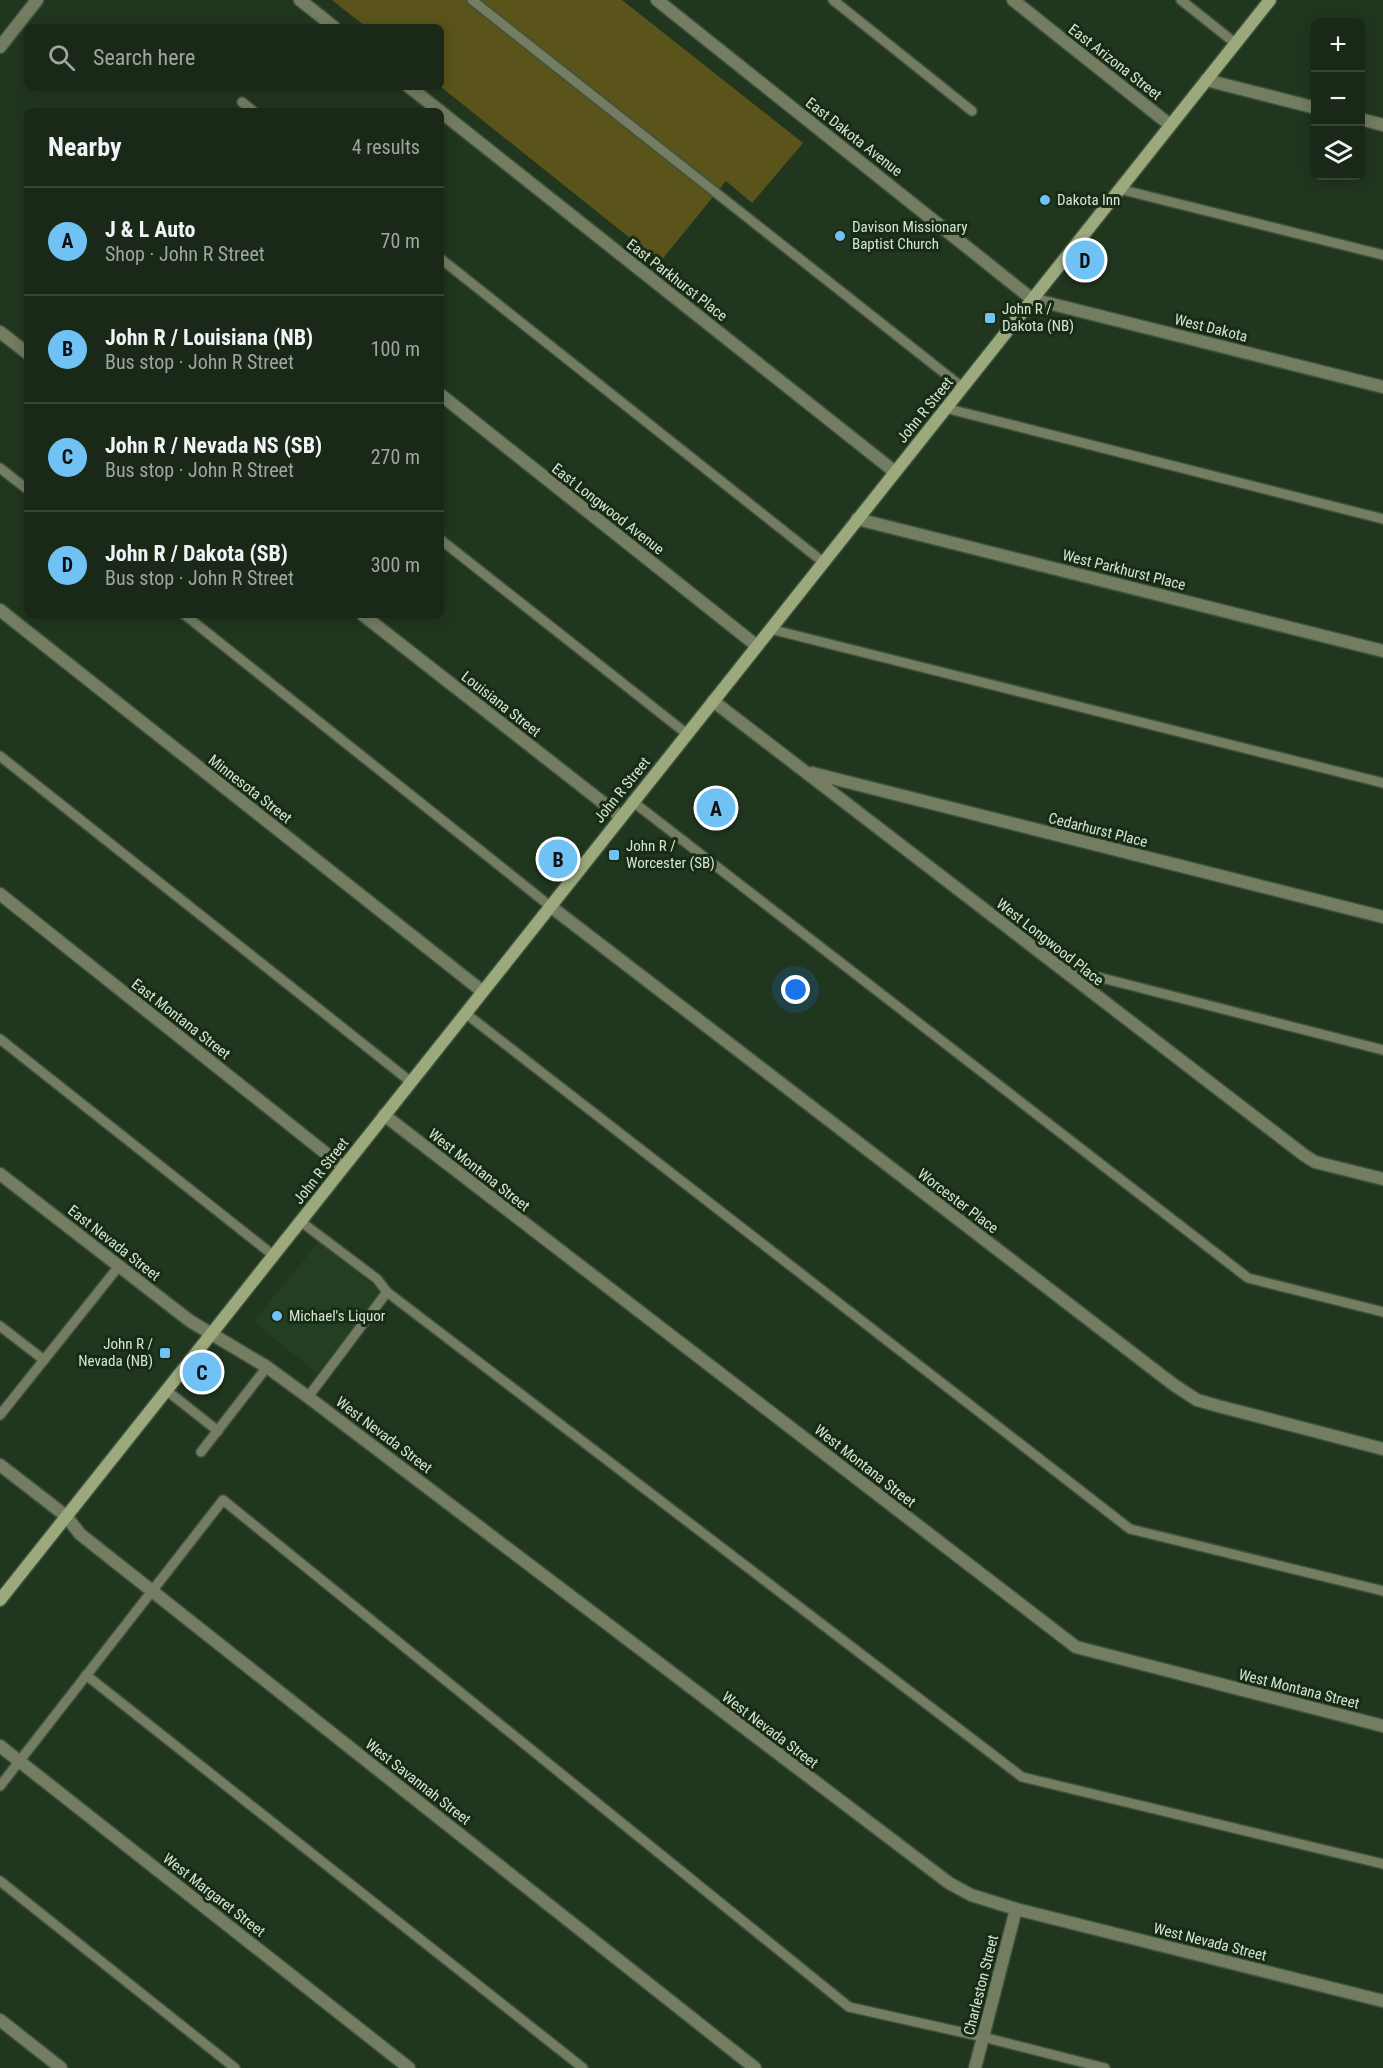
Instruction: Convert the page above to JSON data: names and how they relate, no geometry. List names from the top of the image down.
{
  "streets": {
    "main road": ["John R Street"],
    "street": [
      "East Arizona Street",
      "East Dakota Avenue",
      "East Parkhurst Place",
      "West Dakota",
      "East Longwood Avenue",
      "West Parkhurst Place",
      "Louisiana Street",
      "Minnesota Street",
      "Cedarhurst Place",
      "West Longwood Place",
      "East Montana Street",
      "West Montana Street",
      "Worcester Place",
      "East Nevada Street",
      "West Nevada Street",
      "West Savannah Street",
      "West Margaret Street",
      "Charleston Street"
    ]
  },
  "crossings": [
    ["East Arizona Street", "John R Street"],
    ["East Dakota Avenue", "West Dakota"],
    ["East Dakota Avenue", "John R Street"],
    ["East Parkhurst Place", "John R Street"],
    ["West Dakota", "John R Street"],
    ["John R Street", "East Longwood Avenue"],
    ["John R Street", "West Parkhurst Place"],
    ["John R Street", "Louisiana Street"],
    ["John R Street", "Minnesota Street"],
    ["John R Street", "West Longwood Place"],
    ["John R Street", "East Montana Street"],
    ["John R Street", "West Montana Street"],
    ["John R Street", "Worcester Place"],
    ["John R Street", "East Nevada Street"],
    ["John R Street", "West Nevada Street"],
    ["John R Street", "West Savannah Street"],
    ["Cedarhurst Place", "West Longwood Place"],
    ["East Nevada Street", "West Nevada Street"],
    ["West Nevada Street", "Charleston Street"]
  ],
  "places": {
    "other": ["Dakota Inn", "Davison Missionary Baptist Church", "Michael's Liquor"],
    "transit": ["John R / Dakota (NB)", "John R / Worcester (SB)", "John R / Nevada (NB)"]
  },
  "page": {
    "map_buttons": ["+", "−"],
    "search": "Search here",
    "heading": ["Nearby", "4 results"],
    "list": [
      {
        "mark": "A",
        "name": "J & L Auto",
        "note": "Shop · John R Street",
        "value": "70 m"
      },
      {
        "mark": "B",
        "name": "John R / Louisiana (NB)",
        "note": "Bus stop · John R Street",
        "value": "100 m"
      },
      {
        "mark": "C",
        "name": "John R / Nevada NS (SB)",
        "note": "Bus stop · John R Street",
        "value": "270 m"
      },
      {
        "mark": "D",
        "name": "John R / Dakota (SB)",
        "note": "Bus stop · John R Street",
        "value": "300 m"
      }
    ],
    "pins": [
      "D",
      "A",
      "B",
      "C"
    ]
  }
}
